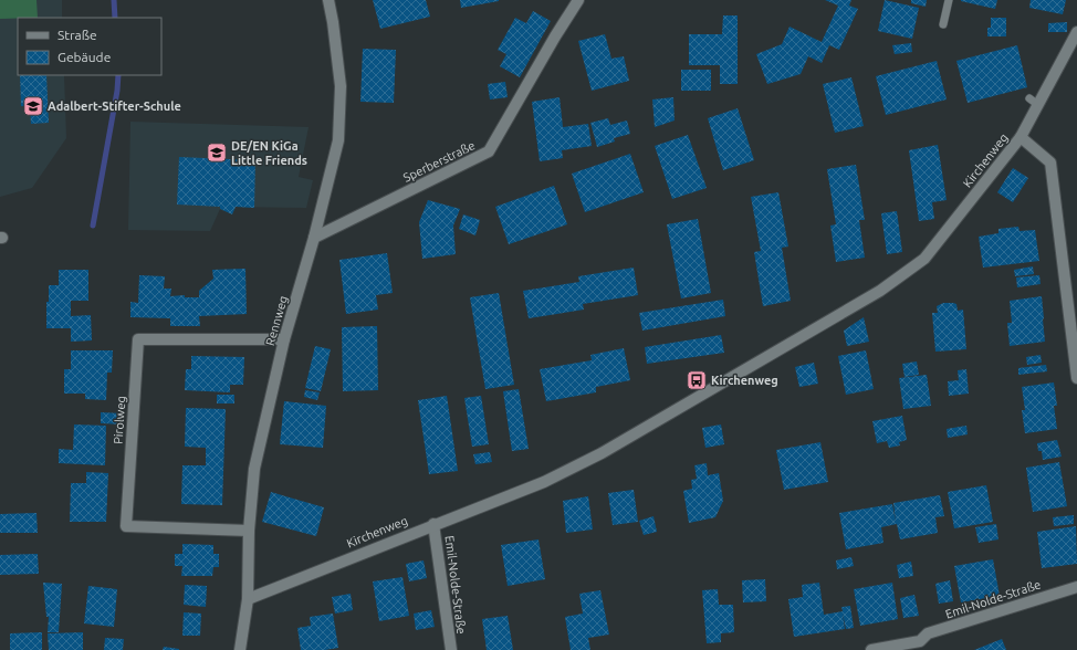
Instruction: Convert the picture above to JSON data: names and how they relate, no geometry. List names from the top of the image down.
{
  "streets": {
    "street": [
      "Kirchenweg",
      "Sperberstraße",
      "Rennweg",
      "Pirolweg",
      "Emil-Nolde-Straße"
    ]
  },
  "crossings": [
    ["Kirchenweg", "Rennweg"],
    ["Kirchenweg", "Emil-Nolde-Straße"],
    ["Sperberstraße", "Rennweg"],
    ["Rennweg", "Pirolweg"]
  ],
  "places": {
    "school or university": ["Adalbert-Stifter-Schule", "DE/EN KiGa Little Friends"],
    "bus stop": ["Kirchenweg"]
  },
  "legend": ["Straße", "Gebäude"]
}
